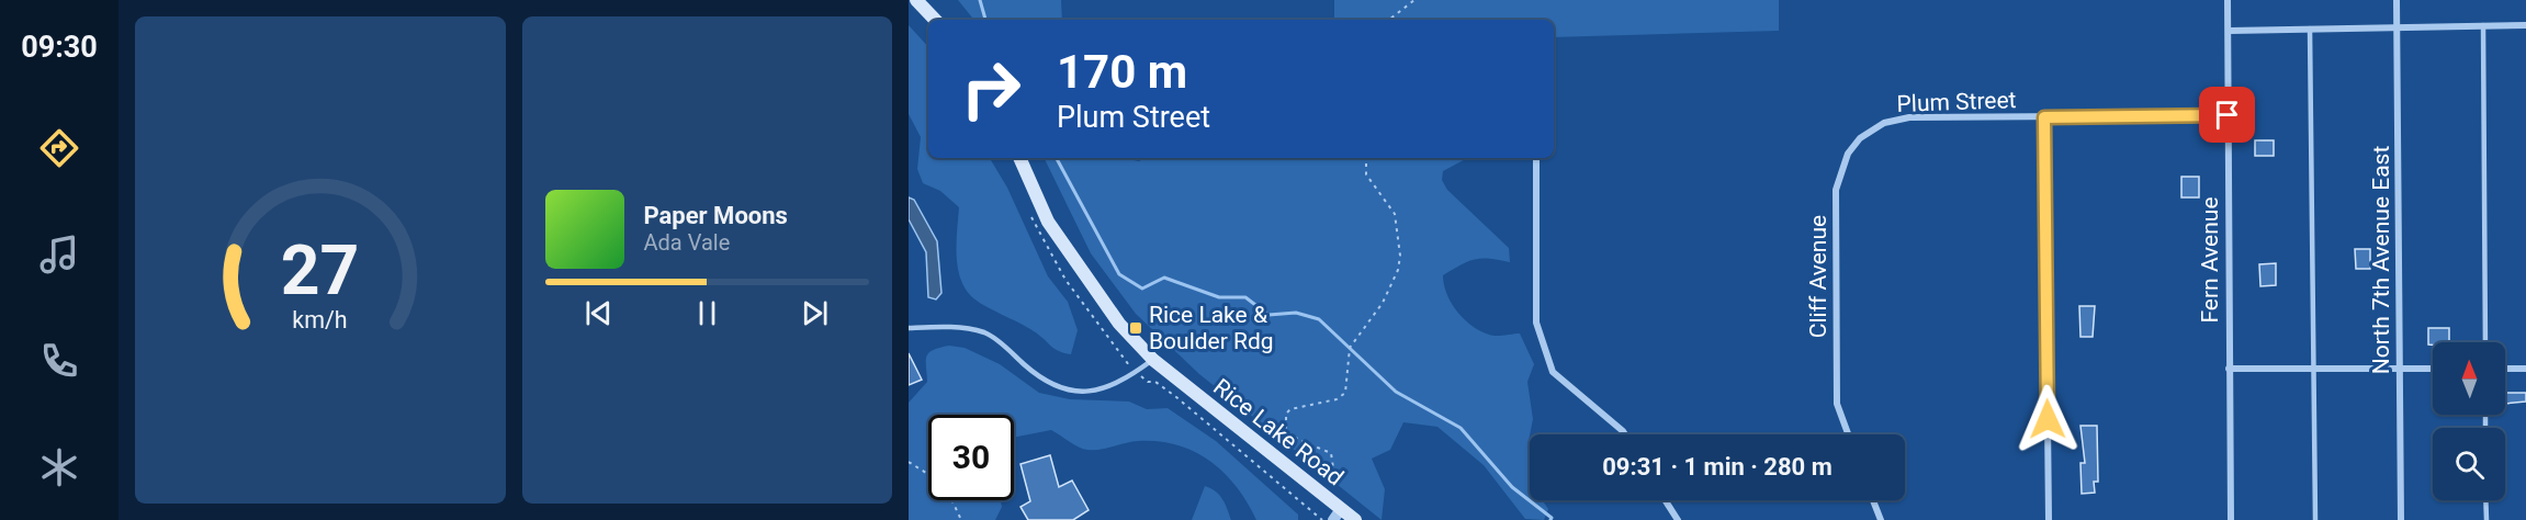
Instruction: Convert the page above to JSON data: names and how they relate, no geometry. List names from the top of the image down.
{
  "streets": {
    "main road": ["Rice Lake Road"],
    "street": [
      "Plum Street",
      "Fern Avenue",
      "North 7th Avenue East",
      "Cliff Avenue"
    ]
  },
  "crossings": [
    ["Plum Street", "Fern Avenue"],
    ["Plum Street", "Cliff Avenue"]
  ],
  "places": {
    "transit": ["Rice Lake & Boulder Rdg"]
  },
  "north": "top",
  "page": {
    "tabs": "09:30",
    "turn": ["170 m", "Plum Street"],
    "song": ["Paper Moons", "Ada Vale"],
    "limit": "30",
    "trip": "09:31 · 1 min · 280 m",
    "gauge": ["27", "km/h"]
  }
}
